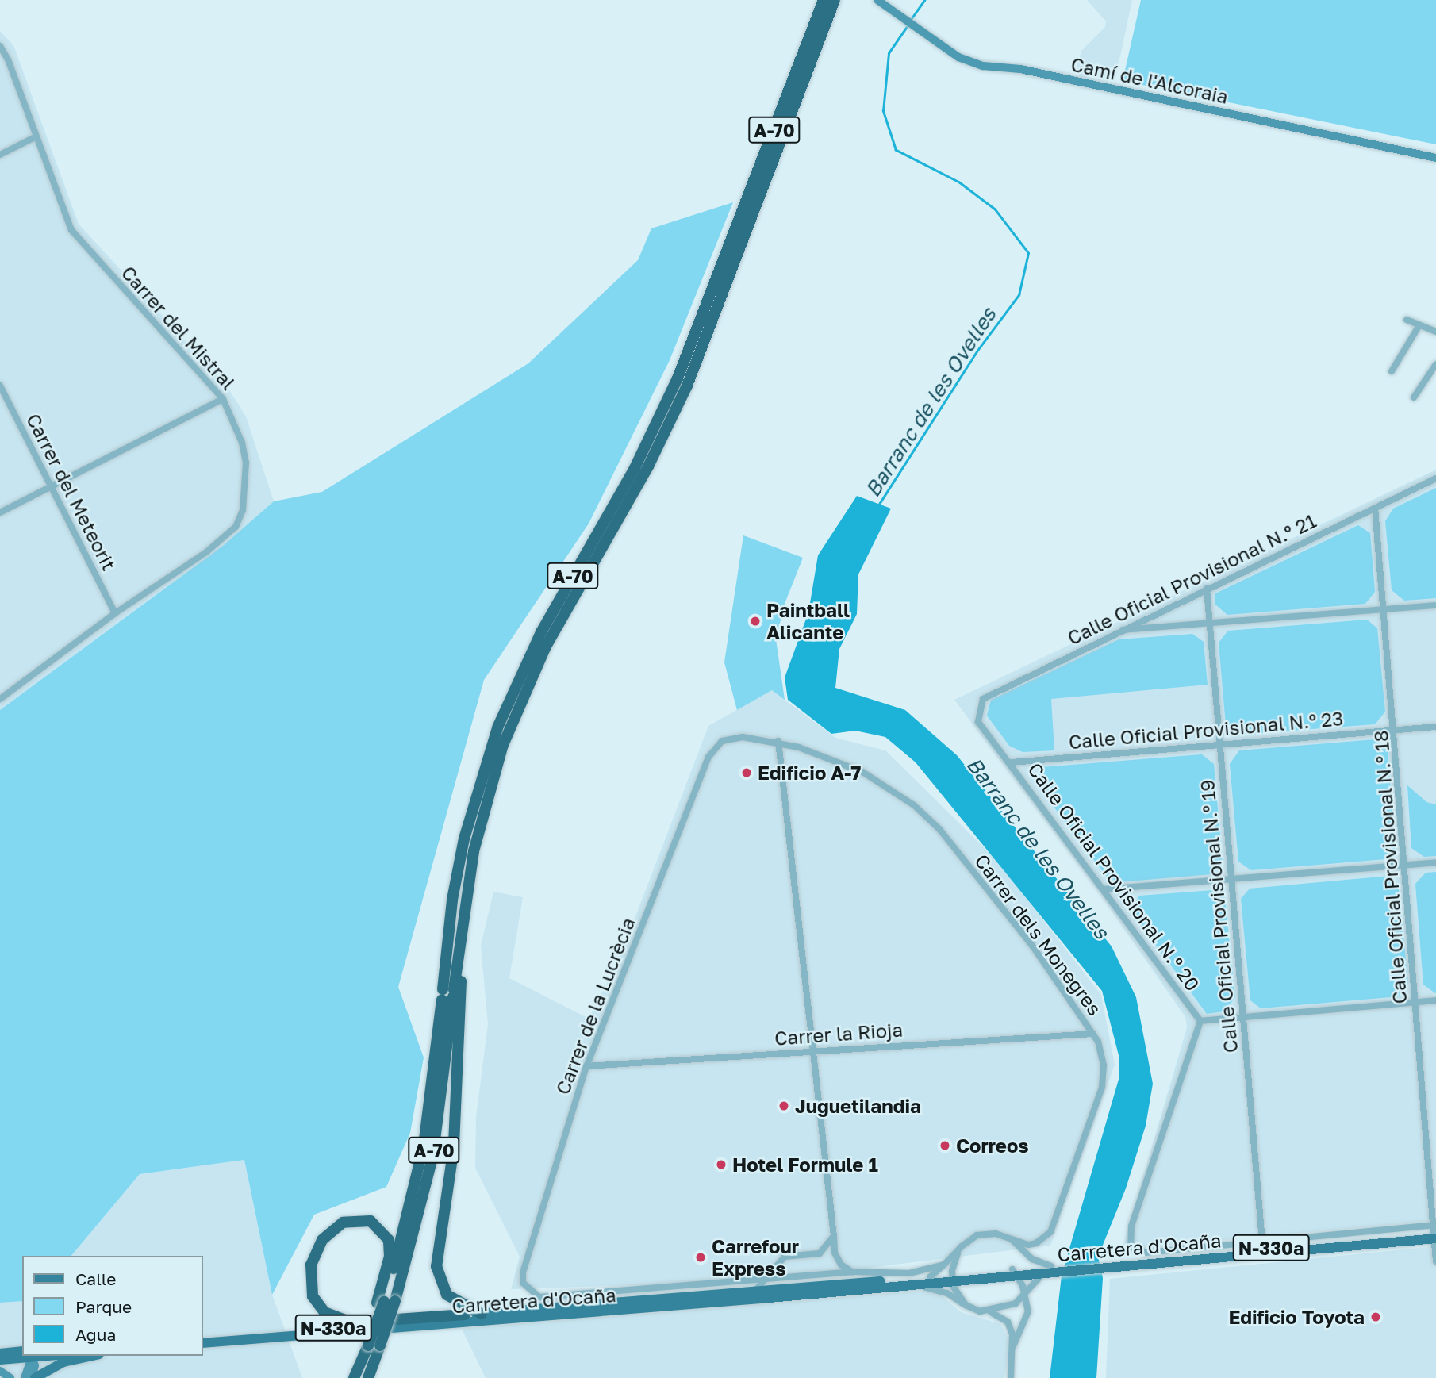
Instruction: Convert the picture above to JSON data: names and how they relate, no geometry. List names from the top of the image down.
{
  "streets": {
    "highway": ["A-70"],
    "main road": ["Carretera d'Ocaña", "N-330a"],
    "street": [
      "Camí de l'Alcoraia",
      "Carrer del Mistral",
      "Carrer del Meteorit",
      "Calle Oficial Provisional N.º 21",
      "Calle Oficial Provisional N.º 23",
      "Calle Oficial Provisional N.º 18",
      "Calle Oficial Provisional N.º 20",
      "Calle Oficial Provisional N.º 19",
      "Carrer dels Monegres",
      "Carrer de la Lucrècia",
      "Carrer la Rioja"
    ]
  },
  "crossings": [
    ["Carrer del Mistral", "Carrer del Meteorit"],
    ["Calle Oficial Provisional N.º 21", "Calle Oficial Provisional N.º 18"],
    ["Calle Oficial Provisional N.º 21", "Calle Oficial Provisional N.º 20"],
    ["Calle Oficial Provisional N.º 21", "Calle Oficial Provisional N.º 19"],
    ["Calle Oficial Provisional N.º 23", "Calle Oficial Provisional N.º 18"],
    ["Calle Oficial Provisional N.º 23", "Calle Oficial Provisional N.º 20"],
    ["Calle Oficial Provisional N.º 23", "Calle Oficial Provisional N.º 19"],
    ["Calle Oficial Provisional N.º 18", "Carretera d'Ocaña"],
    ["Calle Oficial Provisional N.º 20", "Carretera d'Ocaña"],
    ["Calle Oficial Provisional N.º 19", "Carretera d'Ocaña"],
    ["Carrer dels Monegres", "Carrer de la Lucrècia"],
    ["Carrer dels Monegres", "Carrer la Rioja"],
    ["Carrer dels Monegres", "Carretera d'Ocaña"],
    ["Carrer de la Lucrècia", "Carrer la Rioja"],
    ["Carrer de la Lucrècia", "Carretera d'Ocaña"]
  ],
  "water": ["Barranc de les Ovelles"],
  "places": [
    "Paintball Alicante",
    "Edificio A-7",
    "Juguetilandia",
    "Correos",
    "Hotel Formule 1",
    "Carrefour Express",
    "Edificio Toyota"
  ],
  "legend": ["Calle", "Parque", "Agua"]
}
